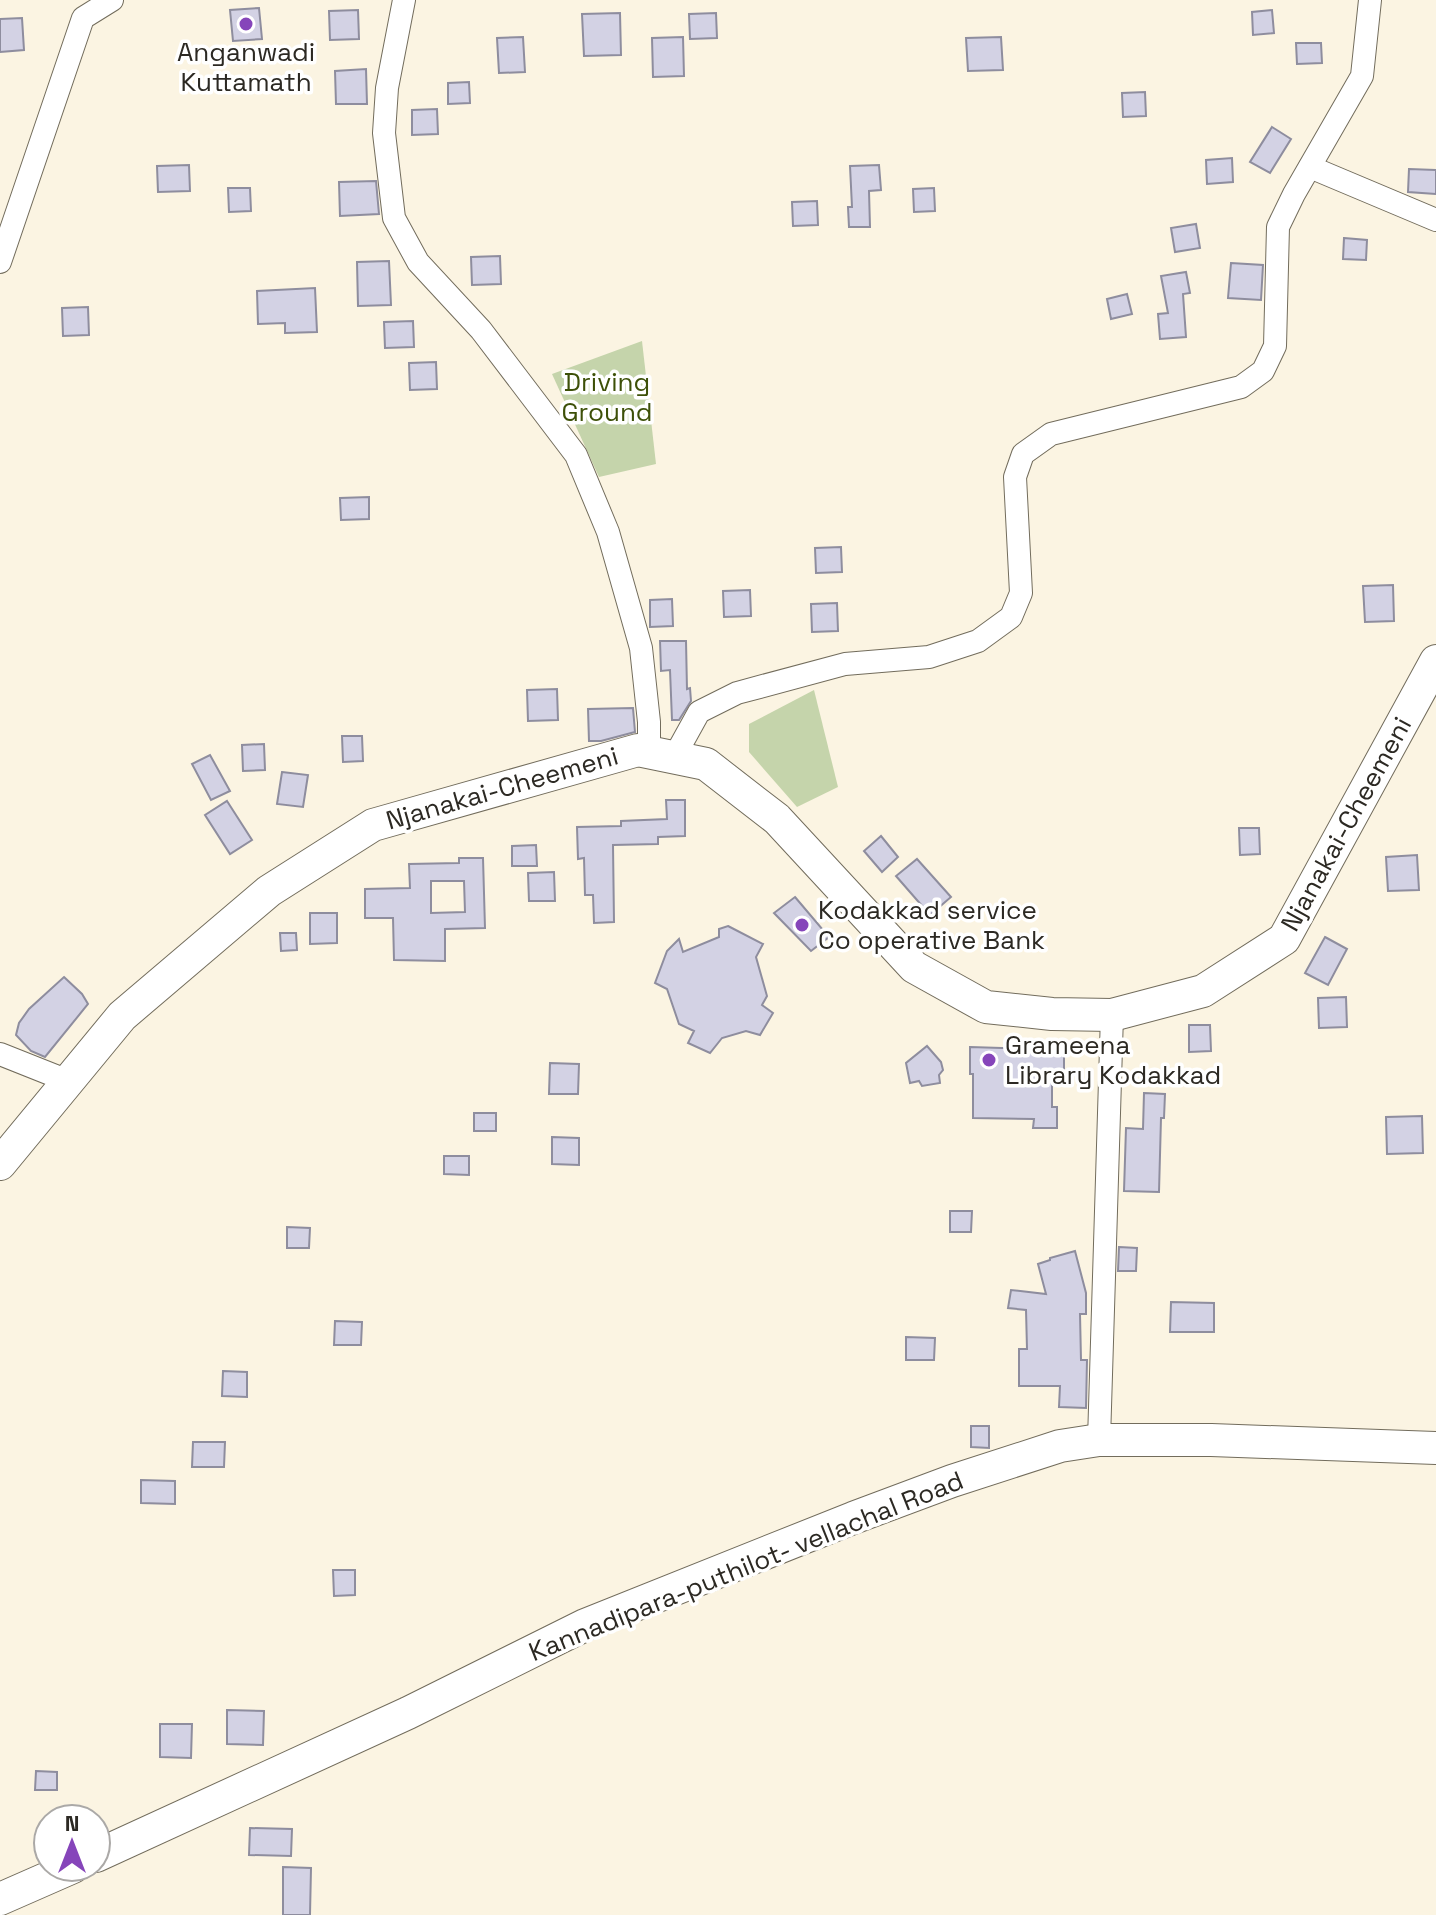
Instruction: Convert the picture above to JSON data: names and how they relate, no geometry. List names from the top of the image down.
{
  "streets": {
    "main road": ["Njanakai-Cheemeni", "Kannadipara-puthilot- vellachal Road"]
  },
  "parks": ["Driving Ground"],
  "places": ["Anganwadi Kuttamath", "Kodakkad service Co operative Bank", "Grameena Library Kodakkad"],
  "north": "top"
}
